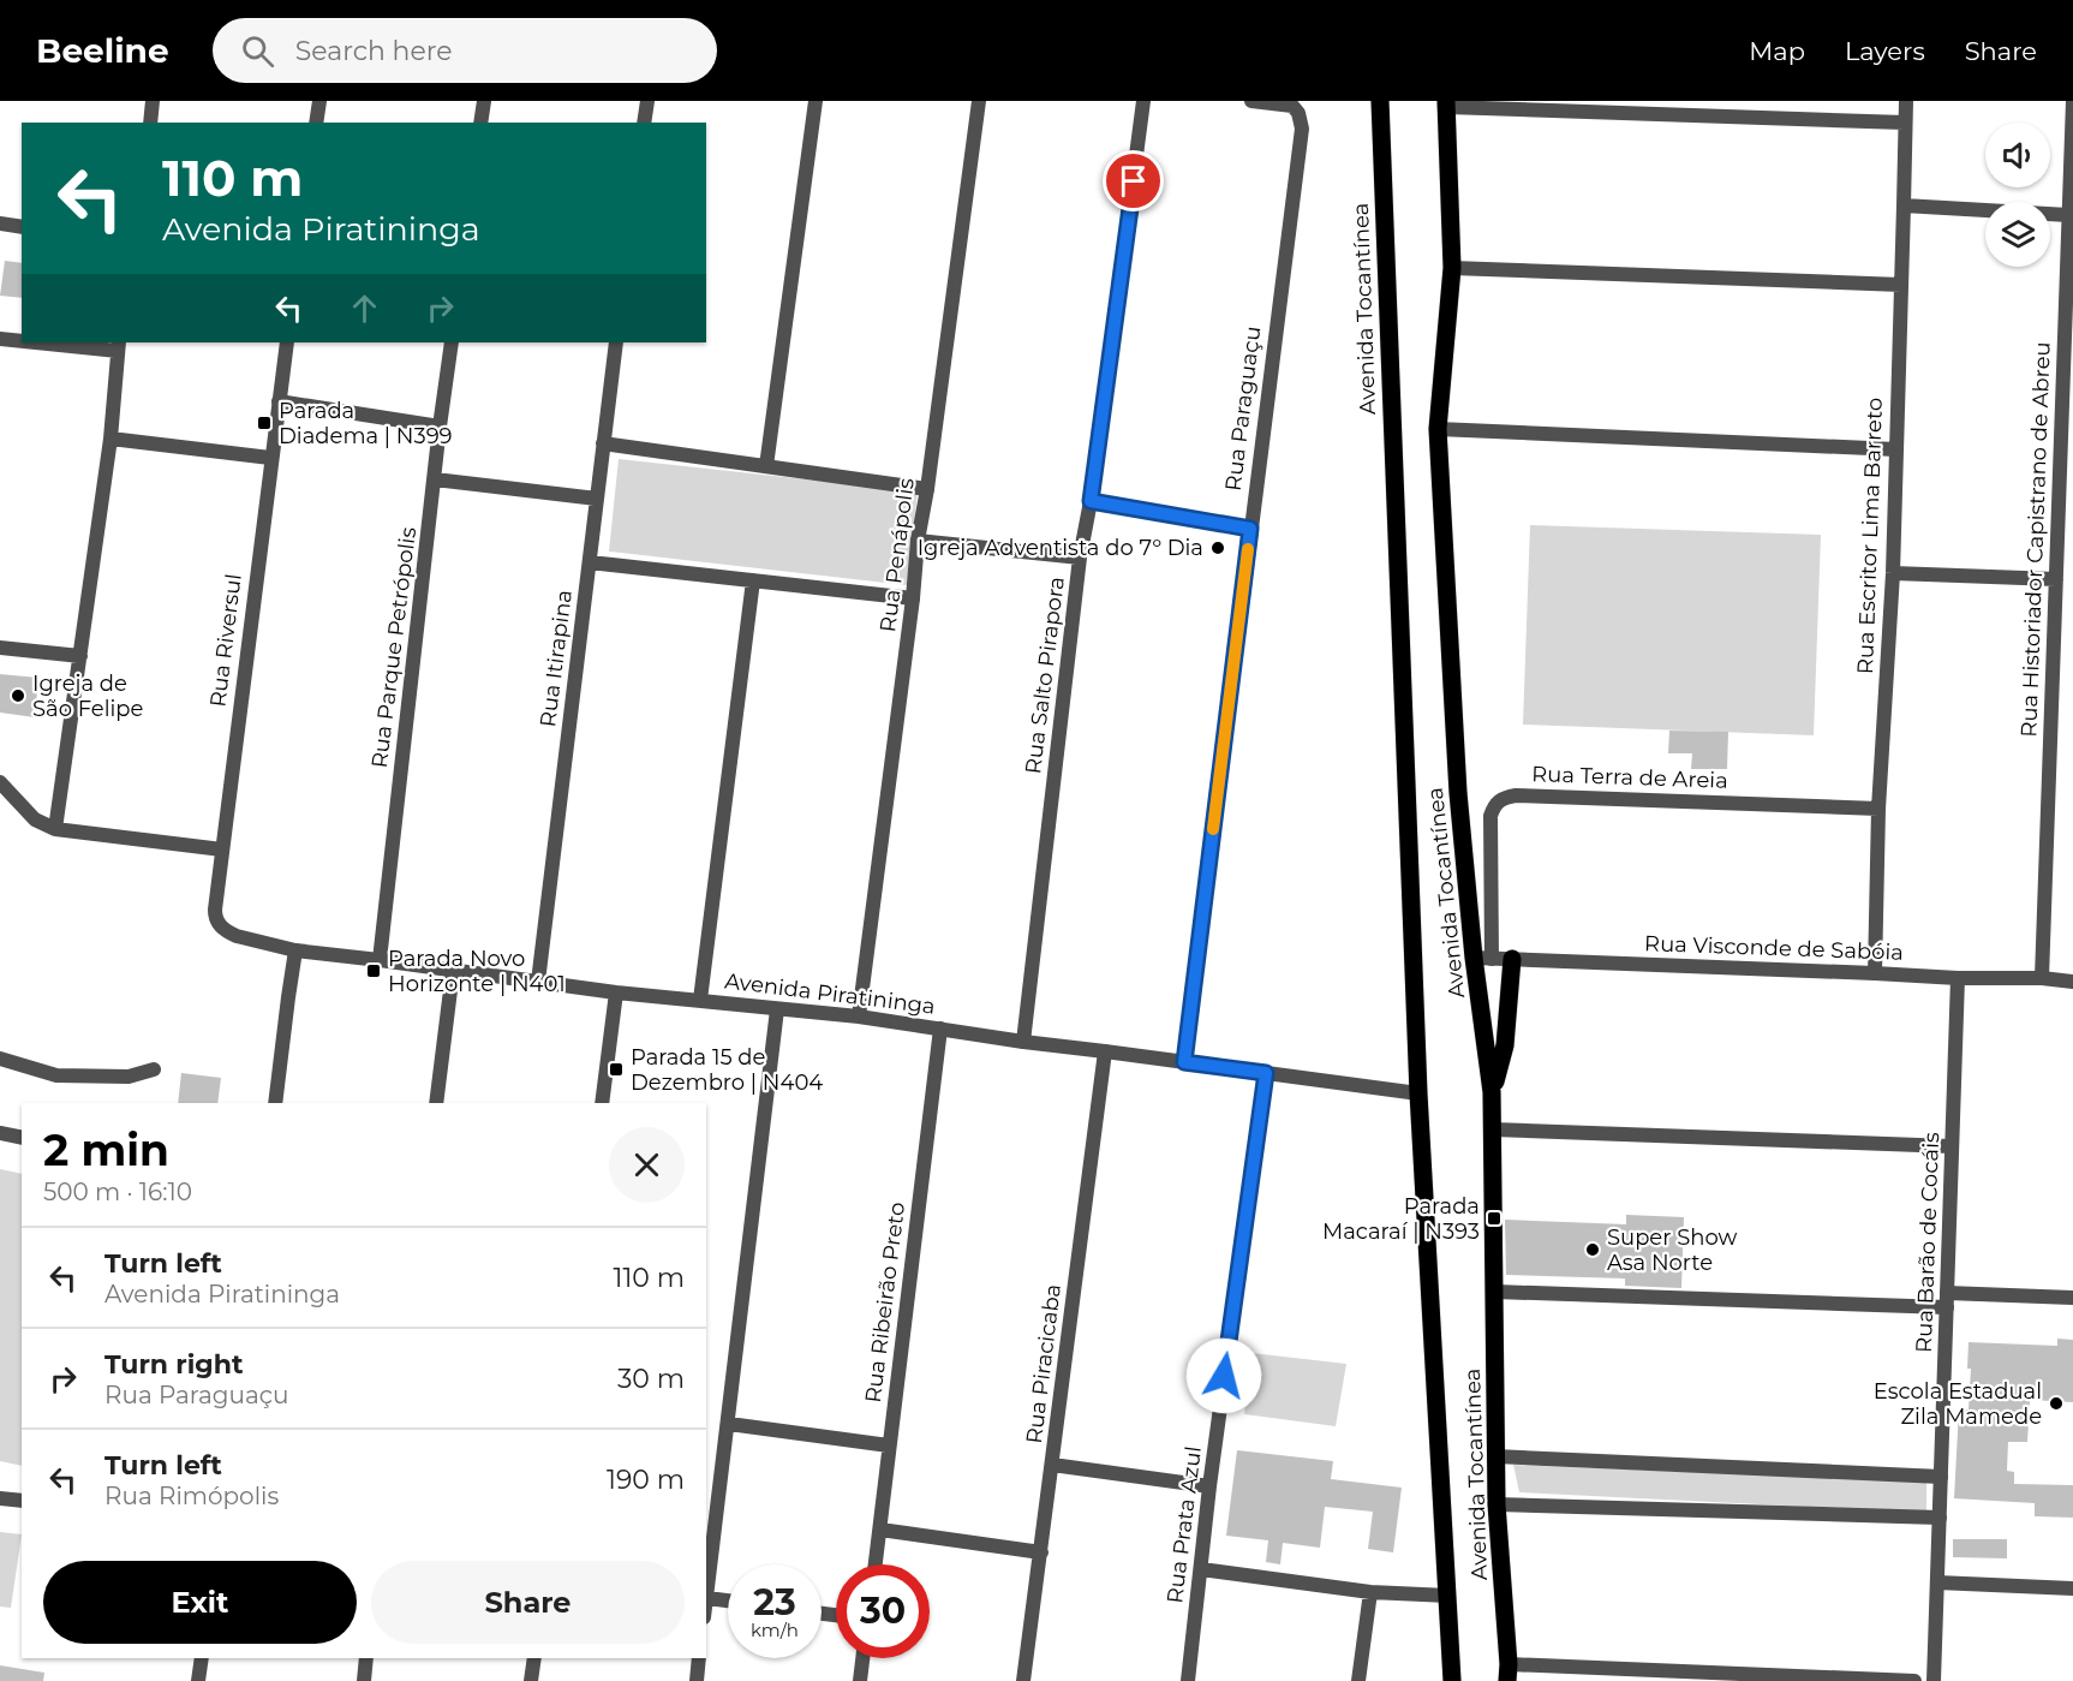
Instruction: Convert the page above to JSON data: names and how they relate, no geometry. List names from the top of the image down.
{
  "streets": {
    "main road": ["Avenida Tocantínea"],
    "street": [
      "Rua Paraguaçu",
      "Rua Escritor Lima Barreto",
      "Rua Historiador Capistrano de Abreu",
      "Rua Penápolis",
      "Rua Riversul",
      "Rua Parque Petrópolis",
      "Rua Itirapina",
      "Rua Salto Pirapora",
      "Rua Terra de Areia",
      "Rua Visconde de Sabóia",
      "Avenida Piratininga",
      "Rua Barão de Cocáis",
      "Rua Ribeirão Preto",
      "Rua Piracicaba",
      "Rua Prata Azul"
    ]
  },
  "crossings": [
    ["Avenida Tocantínea", "Rua Terra de Areia"],
    ["Avenida Tocantínea", "Rua Visconde de Sabóia"],
    ["Avenida Tocantínea", "Avenida Piratininga"],
    ["Rua Paraguaçu", "Avenida Piratininga"],
    ["Rua Escritor Lima Barreto", "Rua Terra de Areia"],
    ["Rua Escritor Lima Barreto", "Rua Visconde de Sabóia"],
    ["Rua Historiador Capistrano de Abreu", "Rua Visconde de Sabóia"],
    ["Rua Penápolis", "Avenida Piratininga"],
    ["Rua Riversul", "Avenida Piratininga"],
    ["Rua Parque Petrópolis", "Avenida Piratininga"],
    ["Rua Itirapina", "Avenida Piratininga"],
    ["Rua Salto Pirapora", "Avenida Piratininga"],
    ["Rua Terra de Areia", "Rua Visconde de Sabóia"],
    ["Rua Visconde de Sabóia", "Rua Barão de Cocáis"],
    ["Avenida Piratininga", "Rua Ribeirão Preto"],
    ["Avenida Piratininga", "Rua Piracicaba"],
    ["Avenida Piratininga", "Rua Prata Azul"]
  ],
  "places": {
    "transit": [
      "Parada Diadema | N399",
      "Parada Novo Horizonte | N401",
      "Parada 15 de Dezembro | N404",
      "Parada Macaraí | N393"
    ],
    "other": [
      "Igreja Adventista do 7º Dia",
      "Igreja de São Felipe",
      "Super Show Asa Norte",
      "Escola Estadual Zila Mamede"
    ]
  },
  "page": {
    "header": "Beeline",
    "search": "Search here",
    "nav": ["Map", "Layers", "Share"],
    "turn": ["110 m", "Avenida Piratininga"],
    "heading": ["2 min", "500 m · 16:10"],
    "list": [
      {
        "name": "Turn left",
        "note": "Avenida Piratininga",
        "value": "110 m"
      },
      {
        "name": "Turn right",
        "note": "Rua Paraguaçu",
        "value": "30 m"
      },
      {
        "name": "Turn left",
        "note": "Rua Rimópolis",
        "value": "190 m"
      }
    ],
    "buttons": ["Exit", "Share"],
    "speed": "23 km/h",
    "limit": "30"
  }
}
